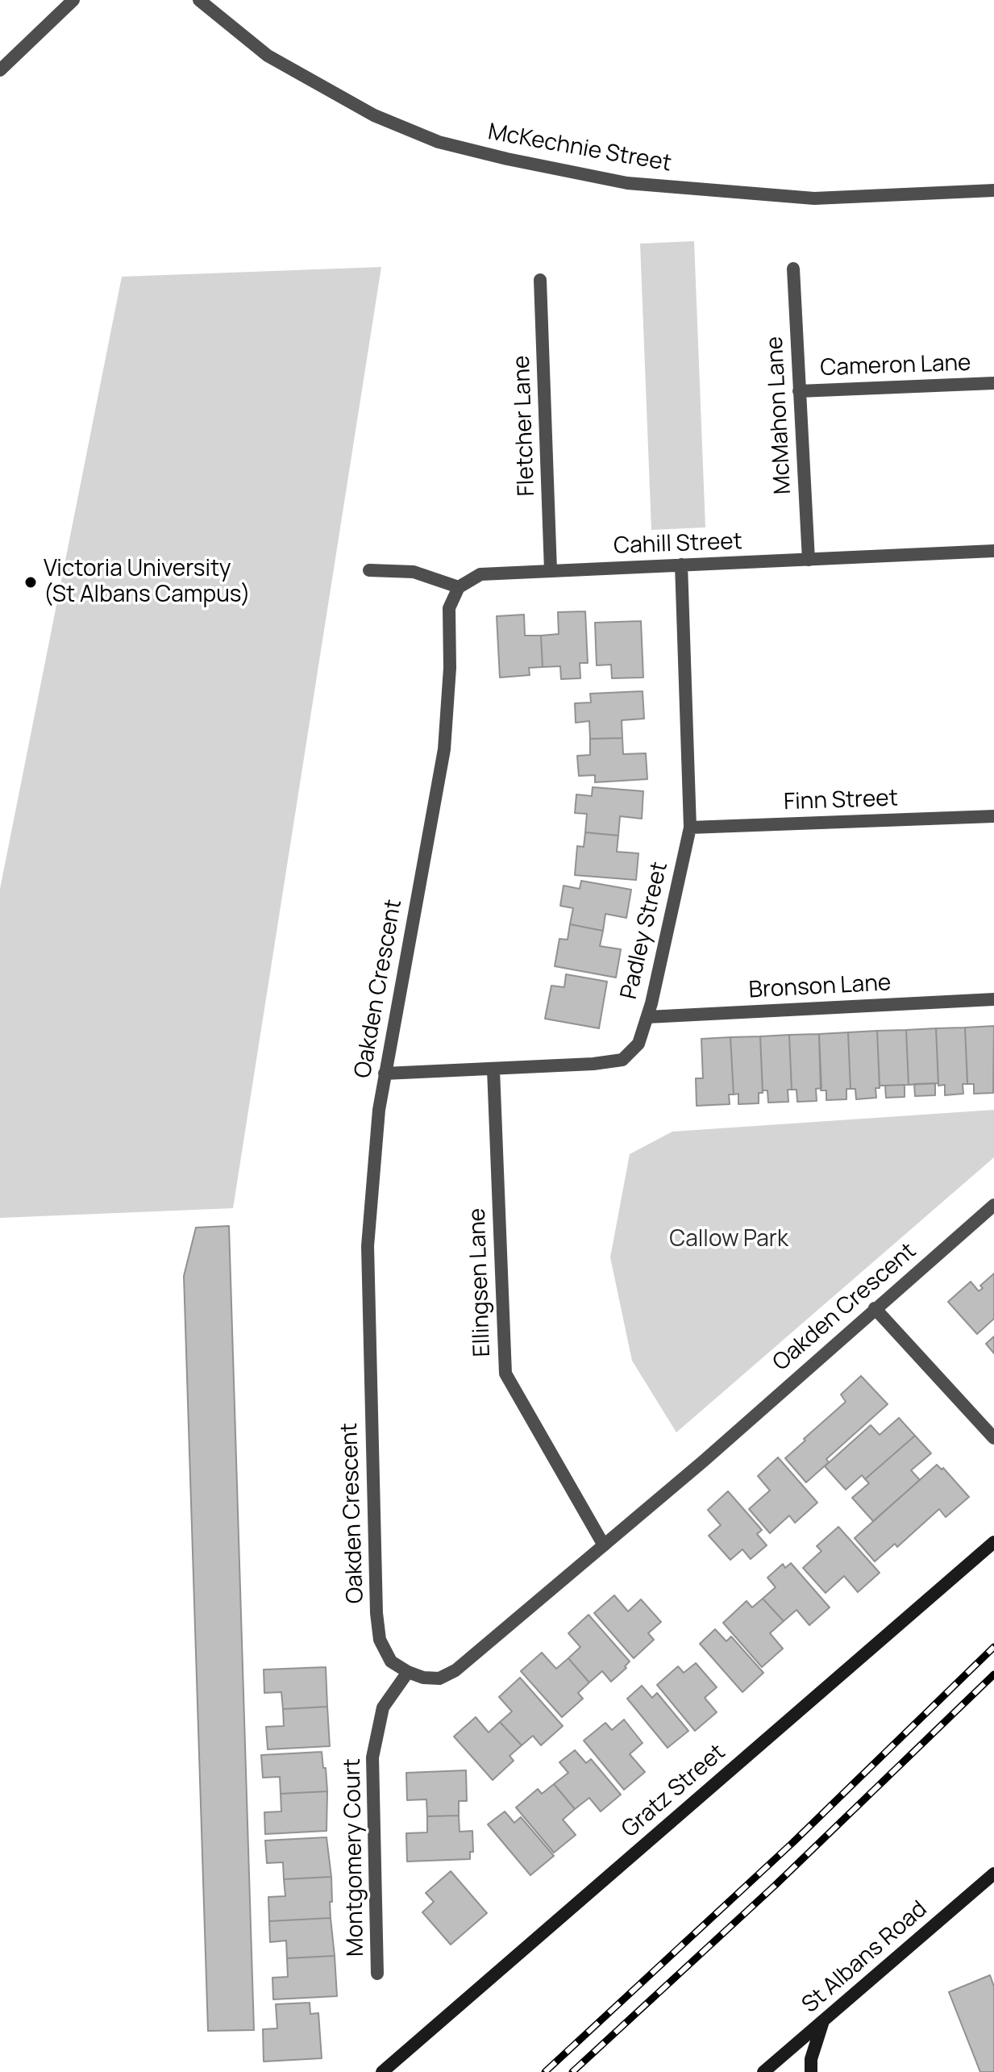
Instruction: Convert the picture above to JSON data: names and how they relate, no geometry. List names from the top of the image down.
{
  "streets": {
    "street": [
      "McKechnie Street",
      "Cameron Lane",
      "McMahon Lane",
      "Fletcher Lane",
      "Cahill Street",
      "Finn Street",
      "Padley Street",
      "Bronson Lane",
      "Oakden Crescent",
      "Ellingsen Lane",
      "Gratz Street",
      "Montgomery Court",
      "St Albans Road"
    ]
  },
  "crossings": [
    ["Cameron Lane", "McMahon Lane"],
    ["McMahon Lane", "Cahill Street"],
    ["Fletcher Lane", "Cahill Street"],
    ["Cahill Street", "Padley Street"],
    ["Cahill Street", "Oakden Crescent"],
    ["Finn Street", "Padley Street"],
    ["Padley Street", "Bronson Lane"],
    ["Padley Street", "Oakden Crescent"],
    ["Padley Street", "Ellingsen Lane"],
    ["Oakden Crescent", "Ellingsen Lane"],
    ["Oakden Crescent", "Montgomery Court"]
  ],
  "parks": ["Callow Park"],
  "places": ["Victoria University (St Albans Campus)"]
}
